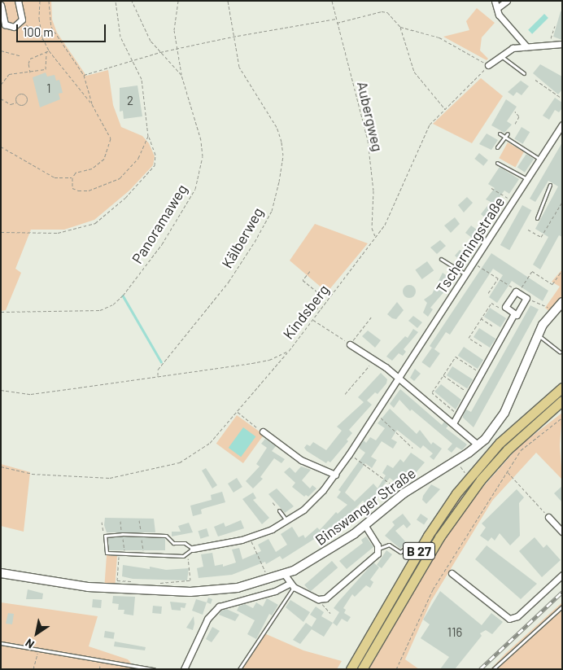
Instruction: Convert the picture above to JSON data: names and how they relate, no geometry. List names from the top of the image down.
{
  "streets": {
    "main road": ["Binswanger Straße", "B 27"],
    "street": ["Tscherningstraße"],
    "path": [
      "Aubergweg",
      "Panoramaweg",
      "Kälberweg",
      "Kindsberg"
    ]
  },
  "crossings": [
    ["Aubergweg", "Kindsberg"],
    ["Kälberweg", "Kindsberg"]
  ],
  "house_numbers": ["1", "2", "116"],
  "scale_bar": "100 m",
  "north": "bottom left"
}
